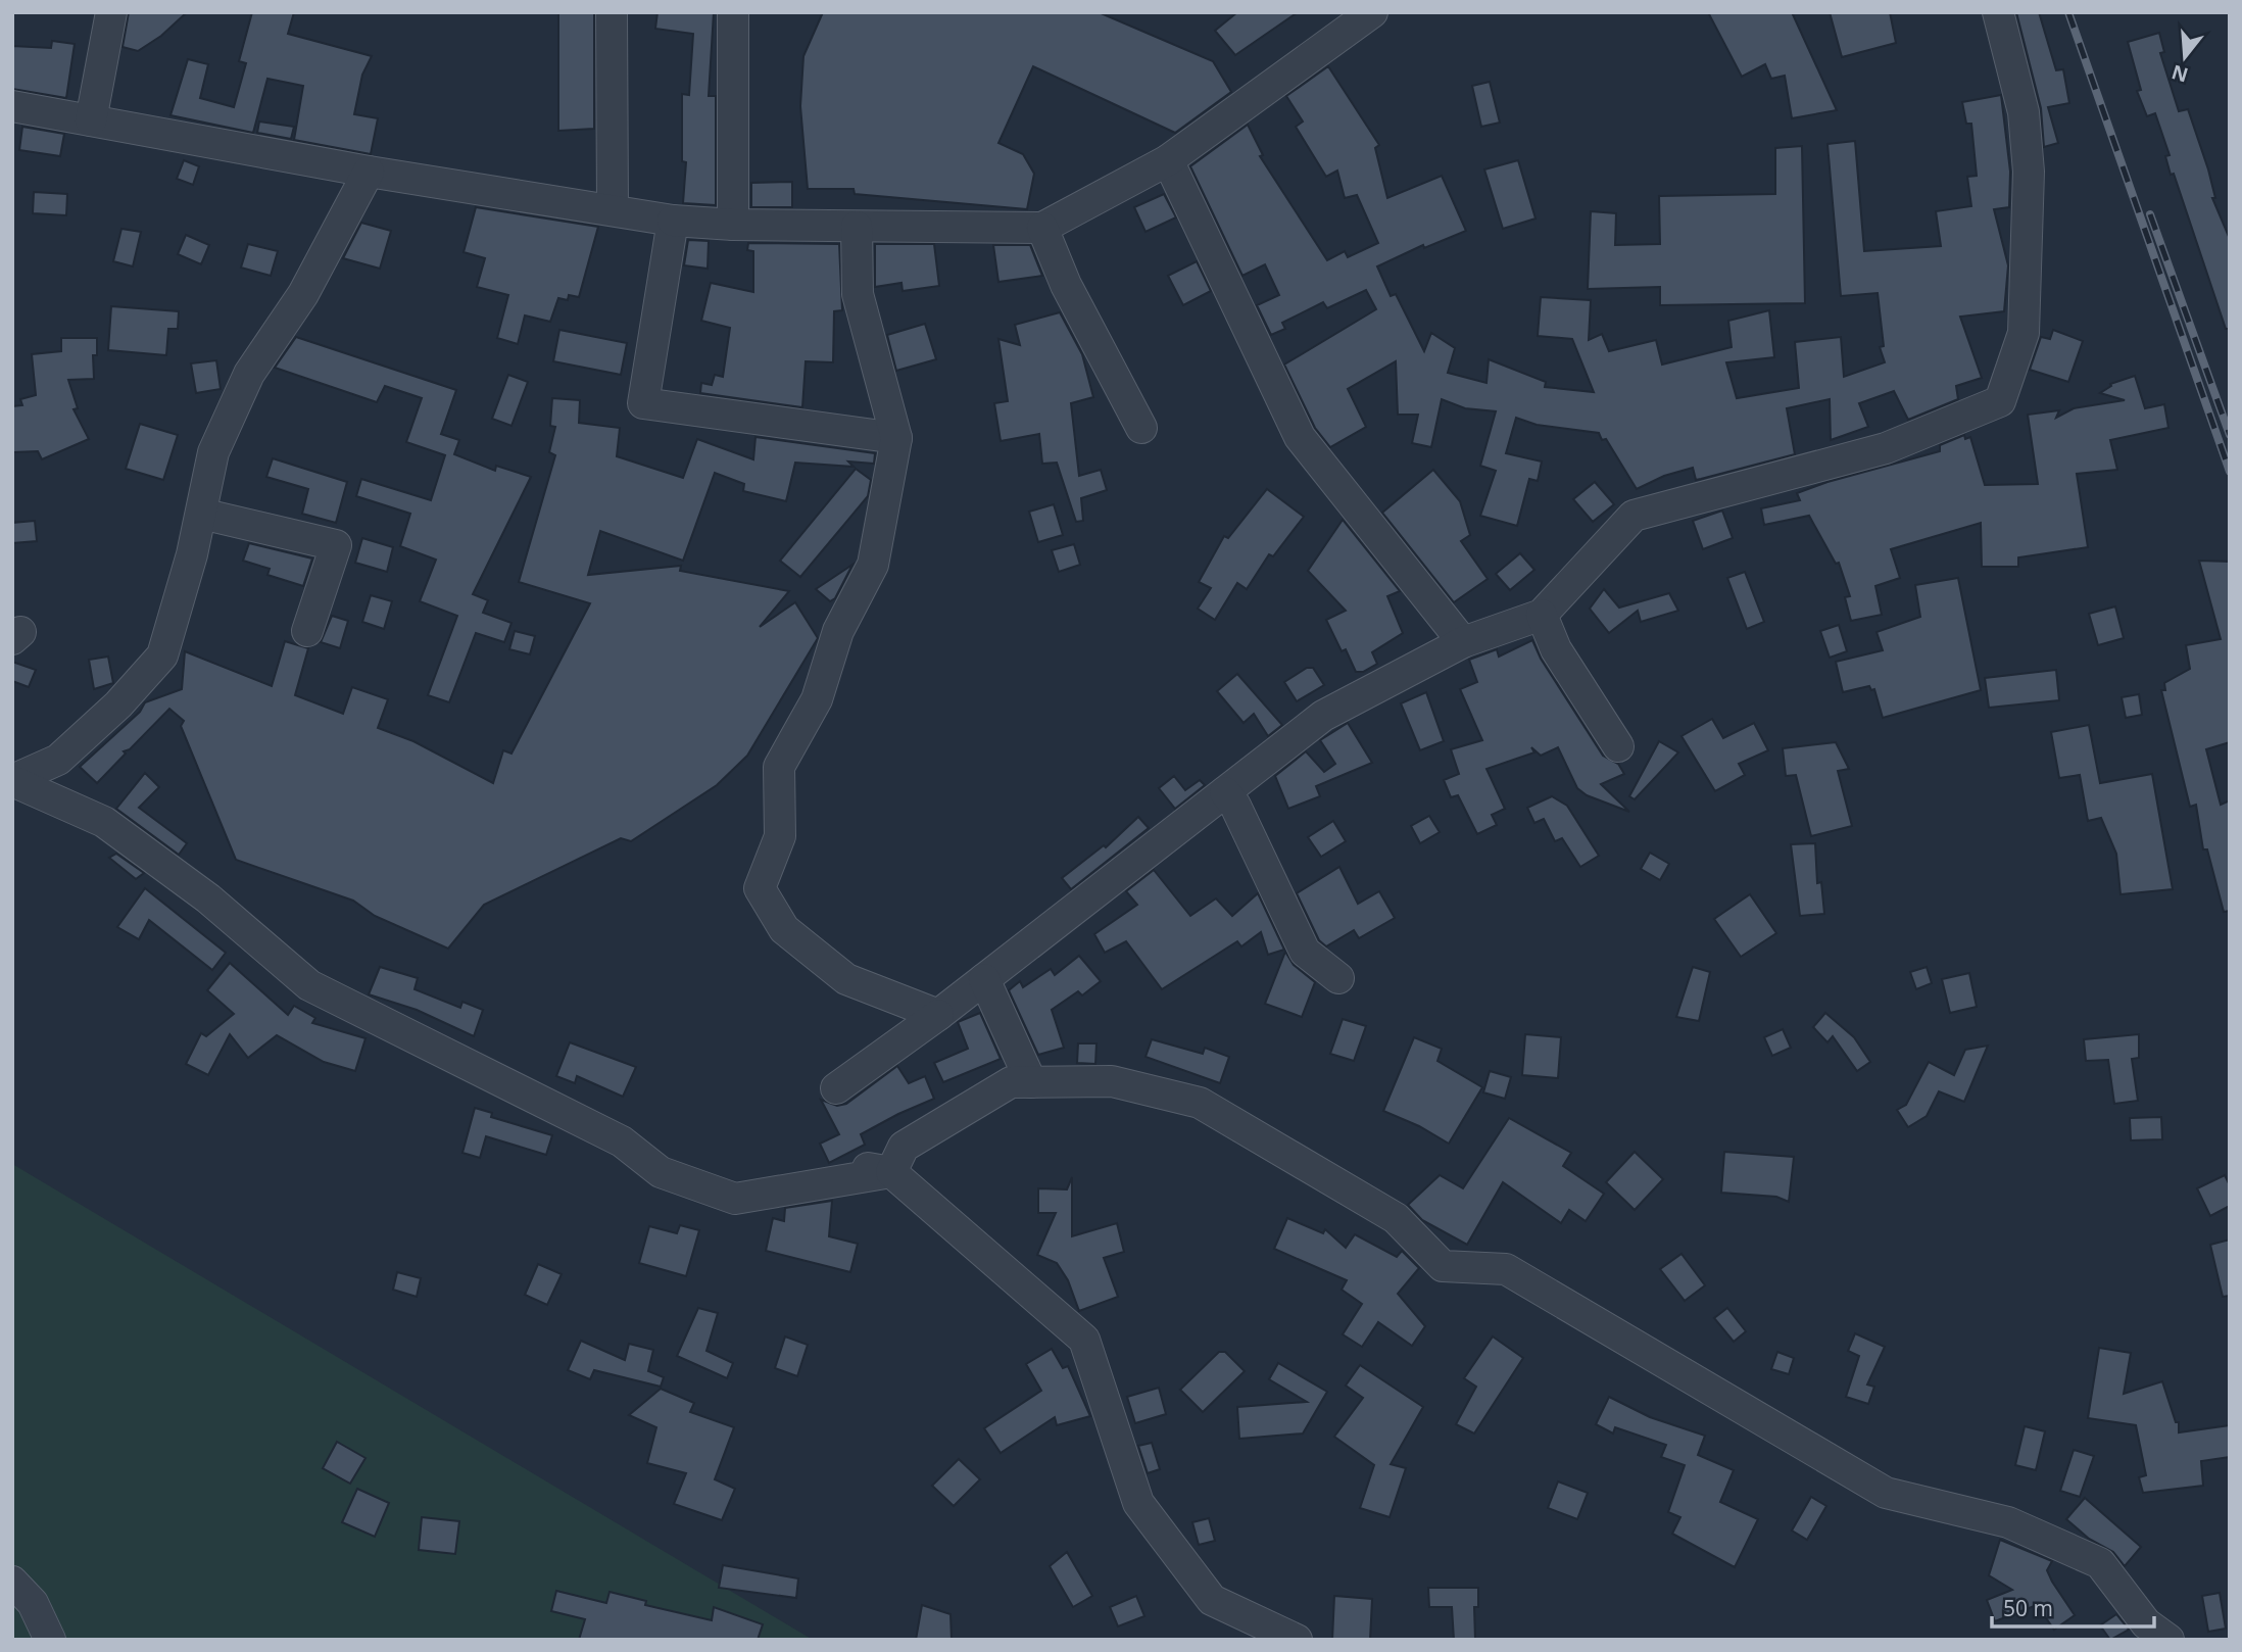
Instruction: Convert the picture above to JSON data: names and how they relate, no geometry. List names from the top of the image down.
{
  "scale_bar": "50 m",
  "north": "bottom"
}
